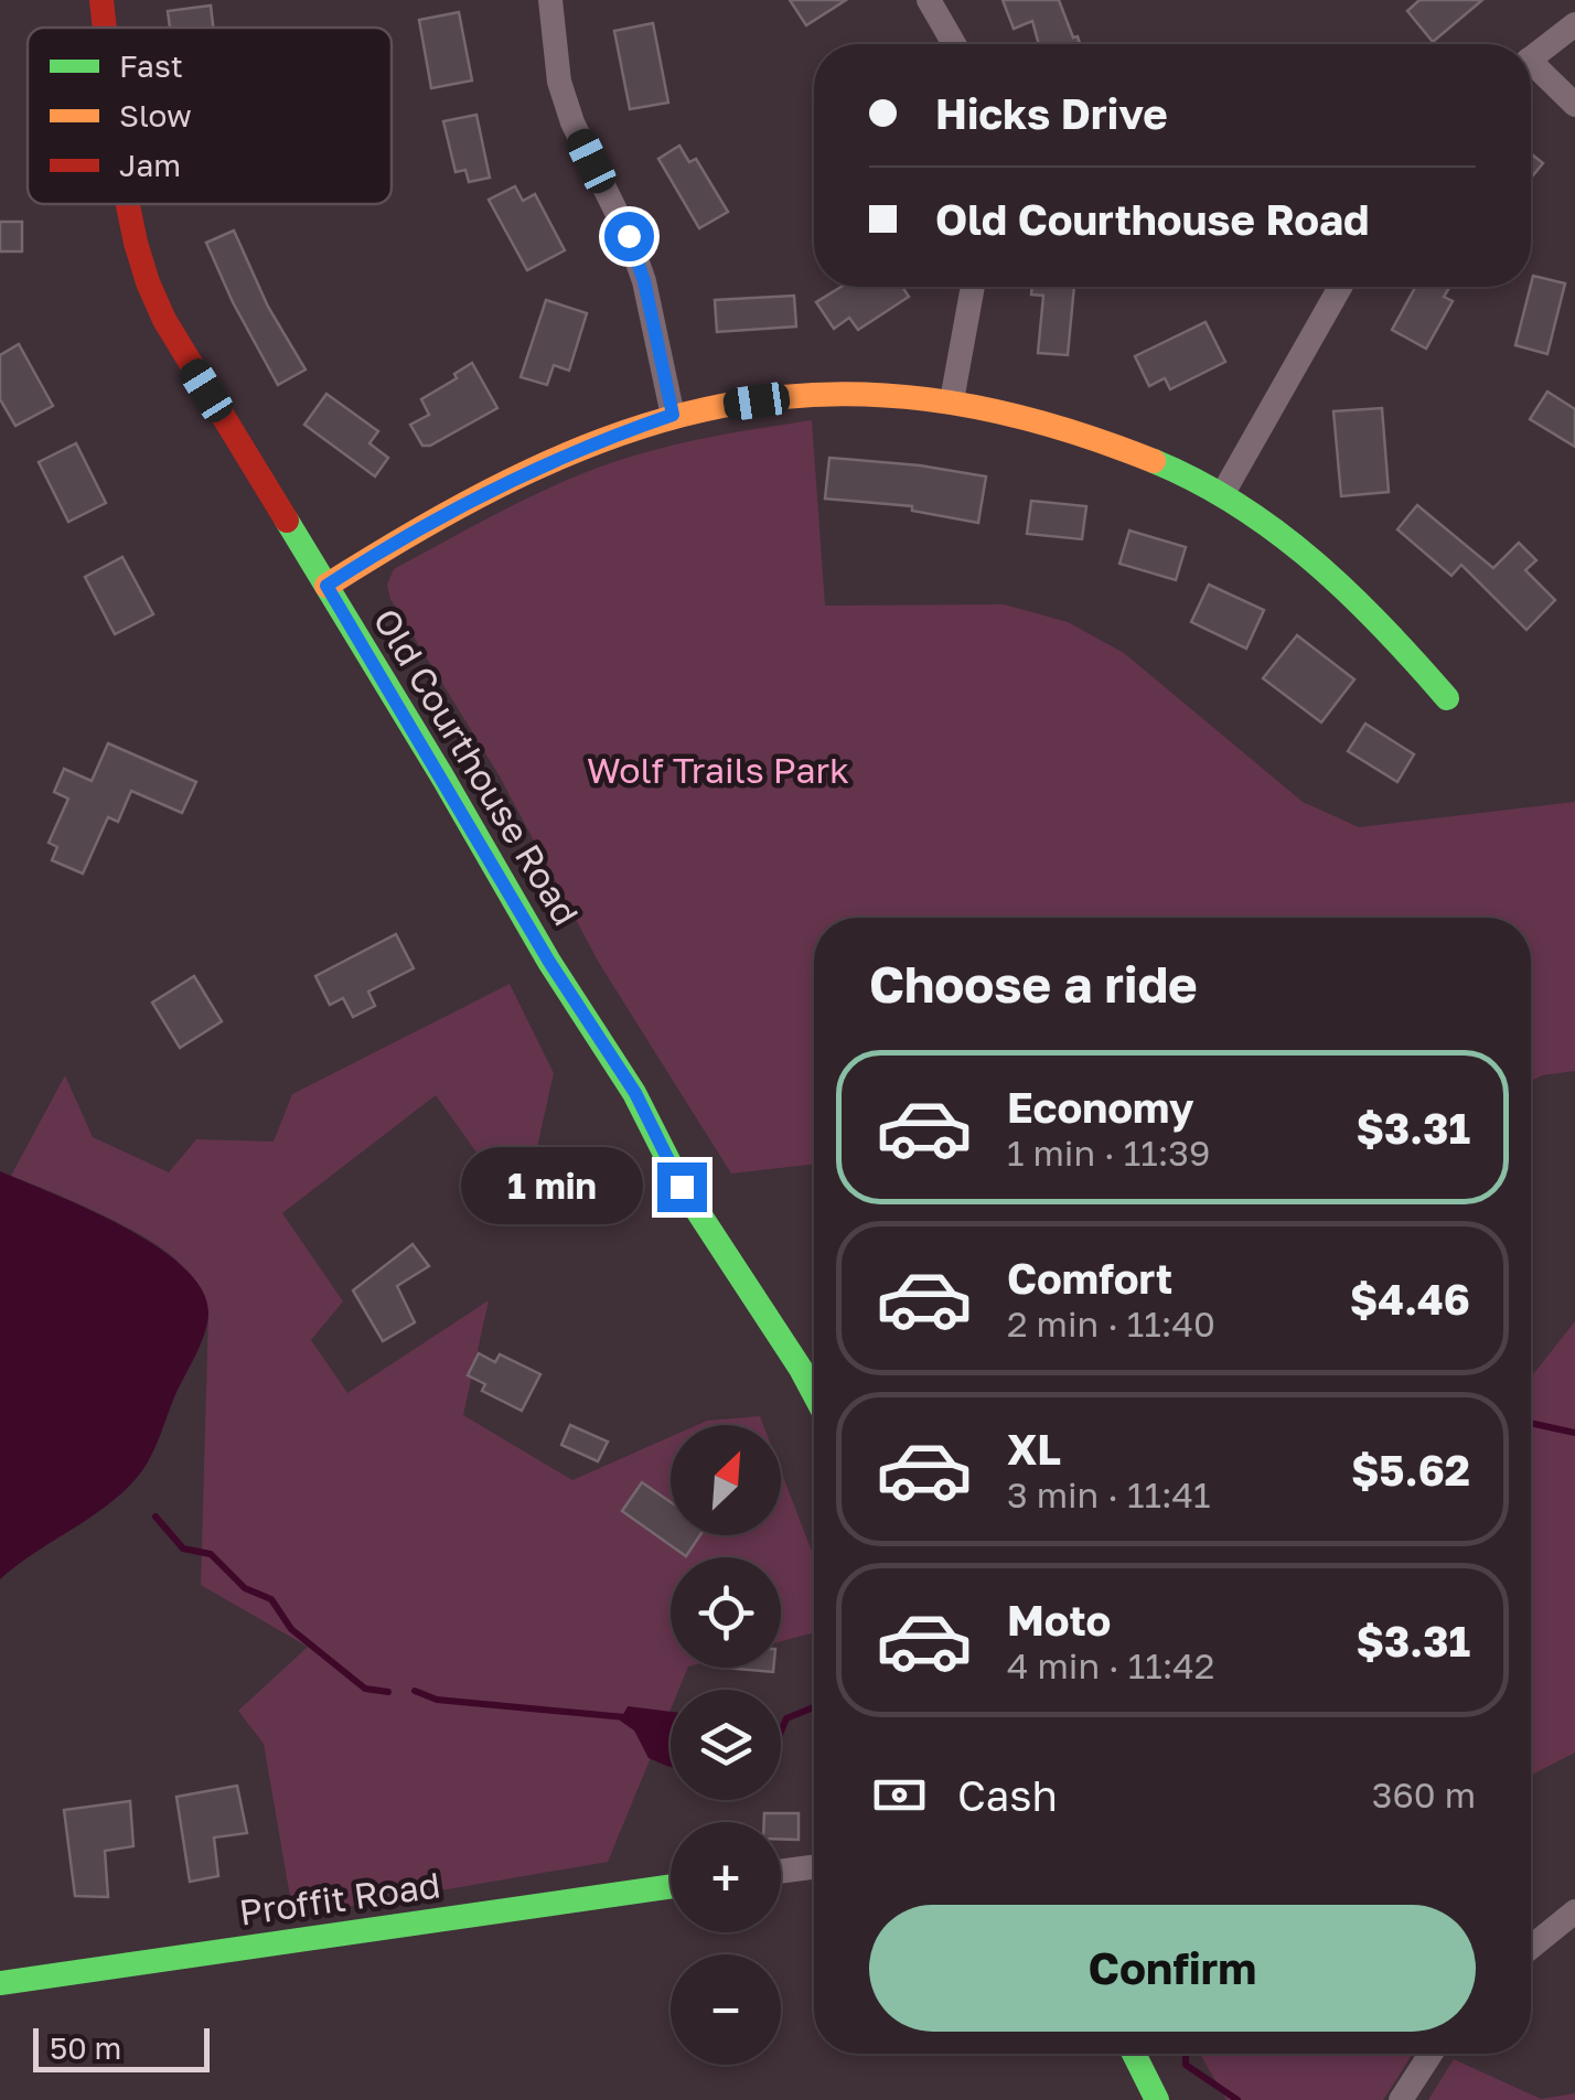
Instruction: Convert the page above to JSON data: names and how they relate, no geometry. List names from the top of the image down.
{
  "streets": {
    "street": ["Old Courthouse Road", "Proffit Road"]
  },
  "parks": ["Wolf Trails Park"],
  "legend": ["Fast", "Slow", "Jam"],
  "scale_bar": "50 m",
  "north": "top right",
  "page": {
    "banner": ["Hicks Drive", "Old Courthouse Road"],
    "heading": "Choose a ride",
    "list": [
      {
        "name": "Economy",
        "note": "1 min · 11:39",
        "value": "$3.31"
      },
      {
        "name": "Comfort",
        "note": "2 min · 11:40",
        "value": "$4.46"
      },
      {
        "name": "XL",
        "note": "3 min · 11:41",
        "value": "$5.62"
      },
      {
        "name": "Moto",
        "note": "4 min · 11:42",
        "value": "$3.31"
      }
    ],
    "bubble": "1 min",
    "map_buttons": ["+", "−"],
    "pay": ["Cash", "360 m"],
    "buttons": "Confirm",
    "scale": "50 m"
  }
}
